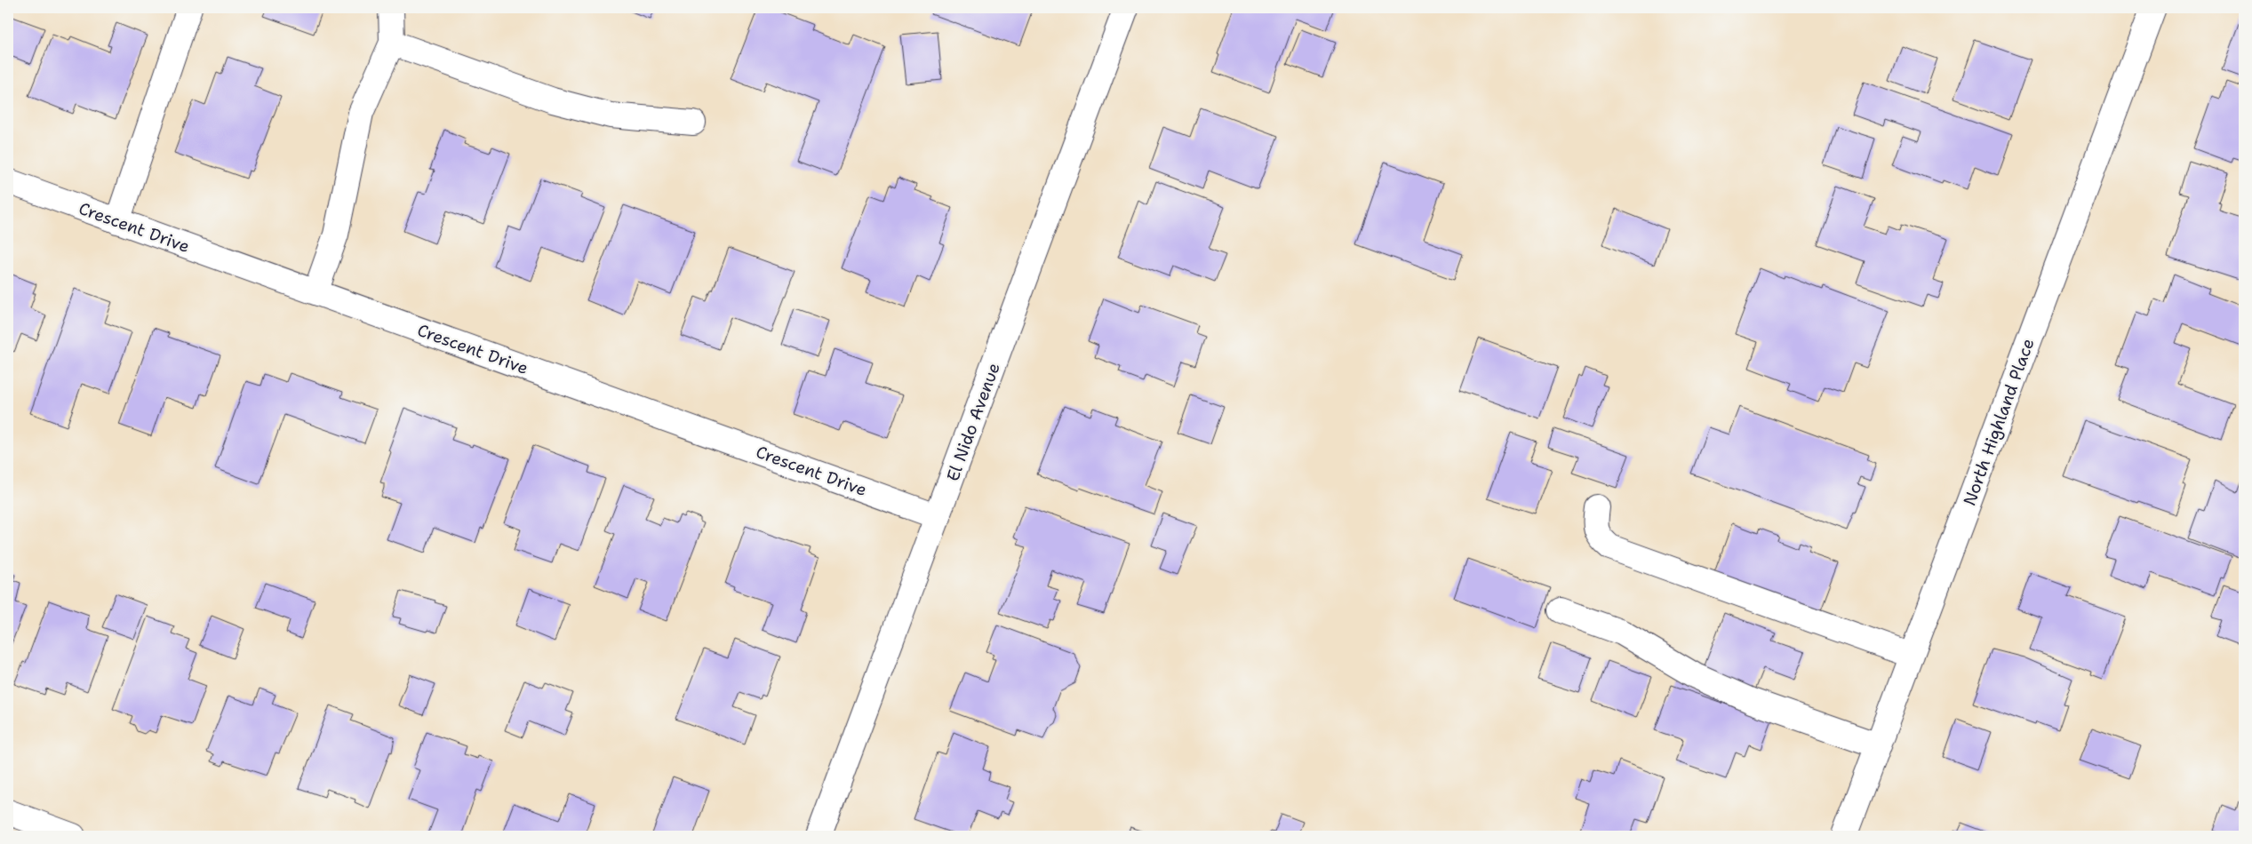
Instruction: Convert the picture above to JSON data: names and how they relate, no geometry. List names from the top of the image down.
{
  "streets": {
    "street": ["Crescent Drive", "El Nido Avenue", "North Highland Place"]
  },
  "crossings": [
    ["Crescent Drive", "El Nido Avenue"]
  ]
}
